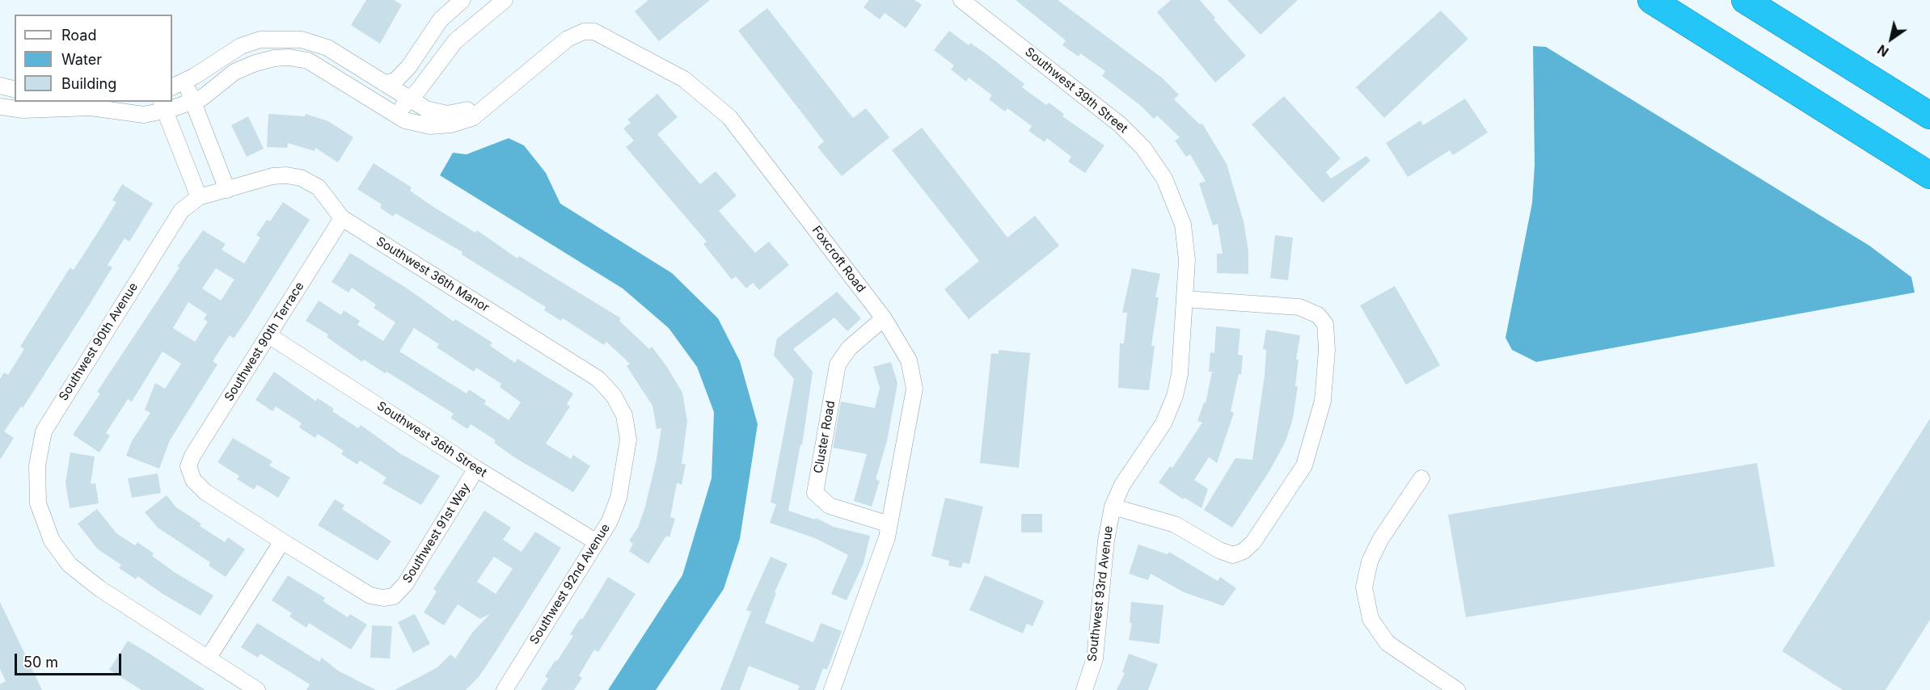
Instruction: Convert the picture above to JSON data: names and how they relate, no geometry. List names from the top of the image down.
{
  "streets": {
    "street": [
      "Southwest 39th Street",
      "Foxcroft Road",
      "Southwest 36th Manor",
      "Southwest 90th Avenue",
      "Southwest 90th Terrace",
      "Cluster Road",
      "Southwest 36th Street",
      "Southwest 91st Way",
      "Southwest 92nd Avenue",
      "Southwest 93rd Avenue"
    ]
  },
  "crossings": [
    ["Southwest 39th Street", "Southwest 93rd Avenue"],
    ["Foxcroft Road", "Cluster Road"],
    ["Southwest 36th Manor", "Southwest 90th Avenue"],
    ["Southwest 36th Manor", "Southwest 90th Terrace"],
    ["Southwest 36th Manor", "Southwest 92nd Avenue"],
    ["Southwest 90th Terrace", "Southwest 36th Street"],
    ["Southwest 90th Terrace", "Southwest 91st Way"],
    ["Southwest 36th Street", "Southwest 91st Way"],
    ["Southwest 36th Street", "Southwest 92nd Avenue"]
  ],
  "legend": ["Road", "Water", "Building"],
  "scale_bar": "50 m",
  "north": "bottom left"
}
